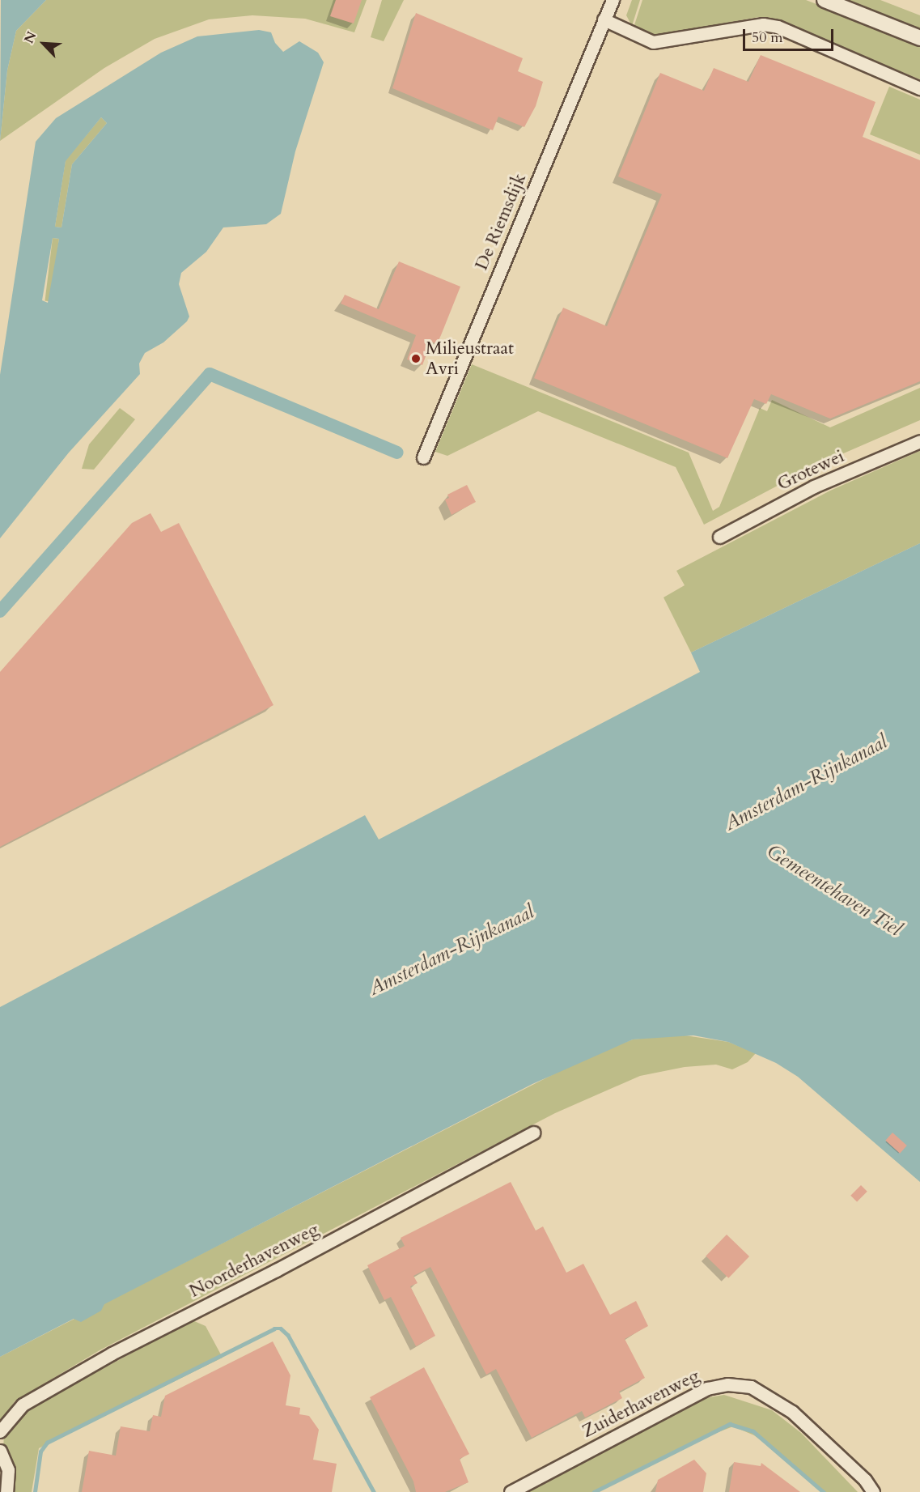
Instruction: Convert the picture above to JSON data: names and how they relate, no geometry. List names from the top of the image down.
{
  "streets": {
    "street": [
      "De Riemsdijk",
      "Grotewei",
      "Noorderhavenweg",
      "Zuiderhavenweg"
    ]
  },
  "water": ["Amsterdam-Rijnkanaal", "Gemeentehaven Tiel"],
  "places": ["Milieustraat Avri"],
  "scale_bar": "50 m",
  "north": "top left"
}
